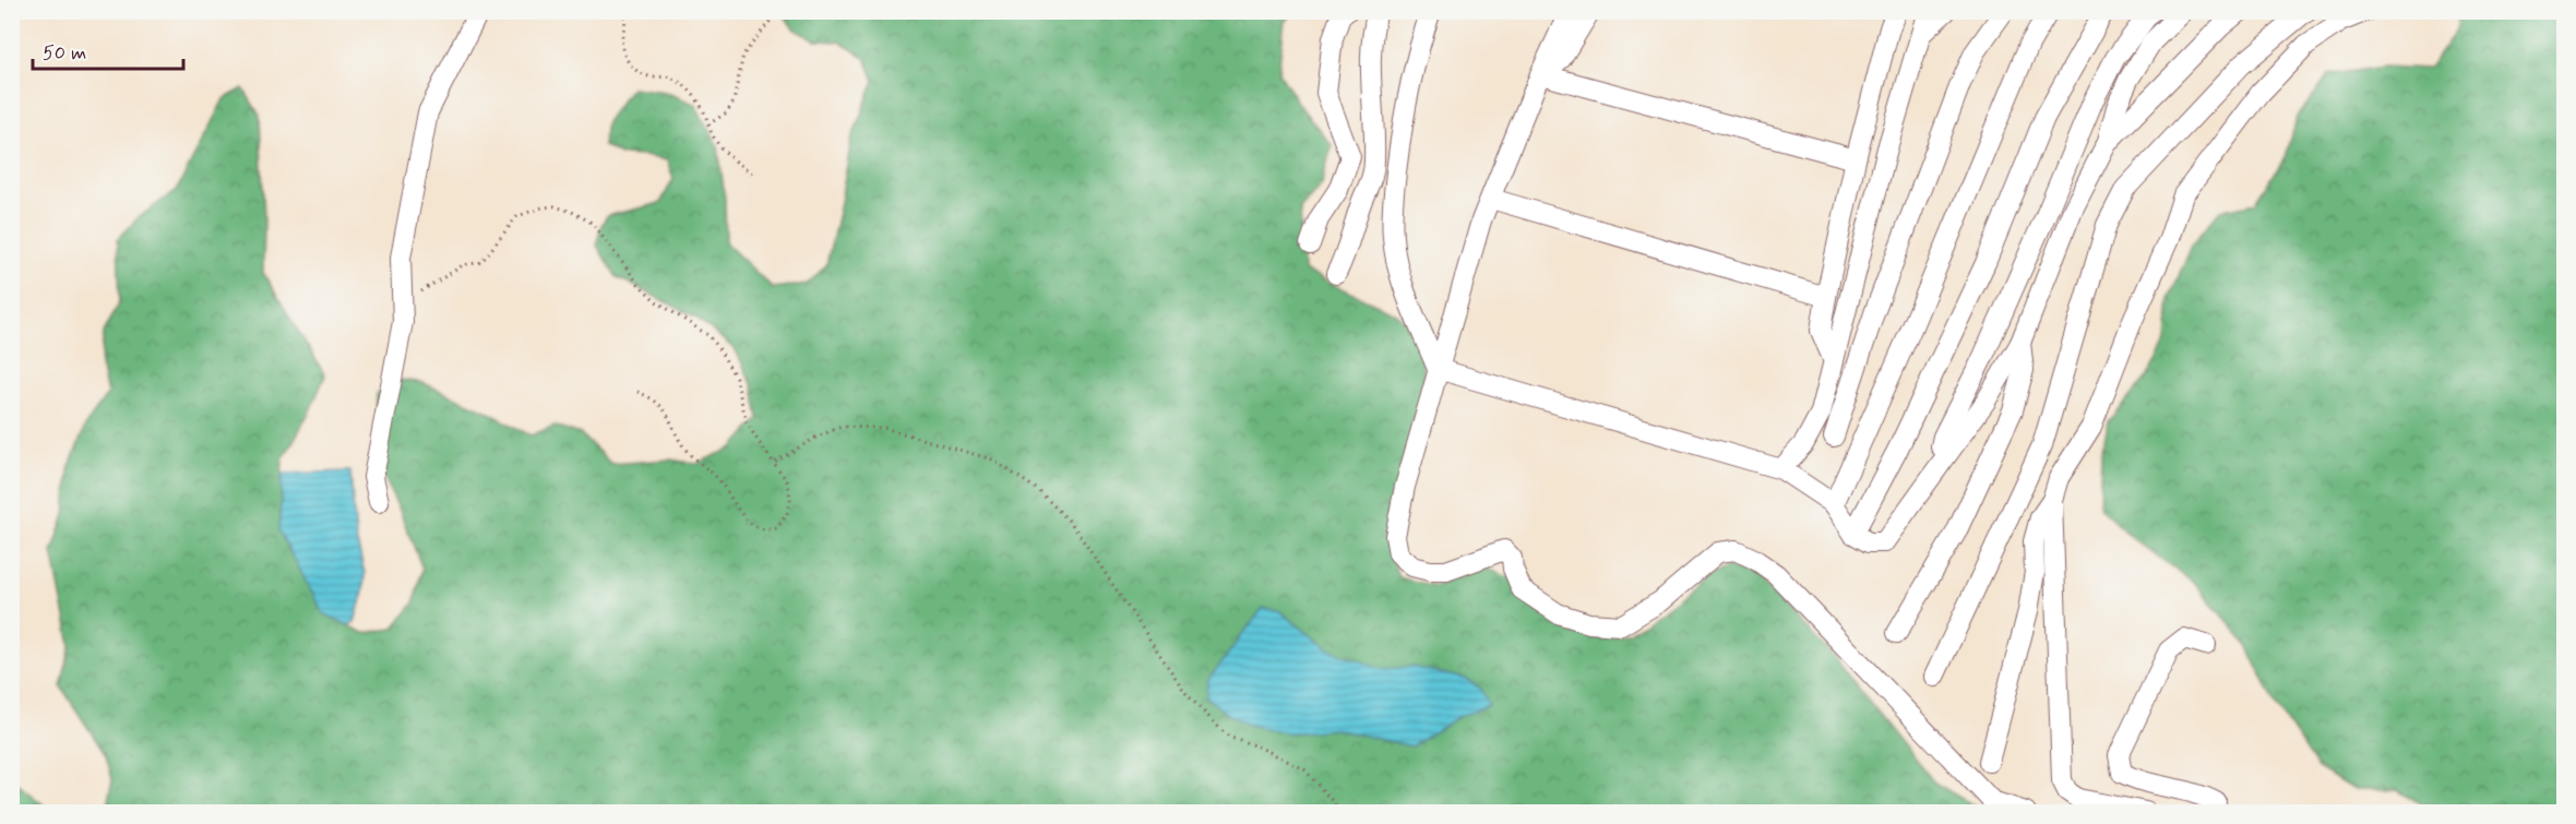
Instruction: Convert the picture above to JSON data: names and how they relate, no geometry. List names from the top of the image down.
{
  "scale_bar": "50 m"
}
